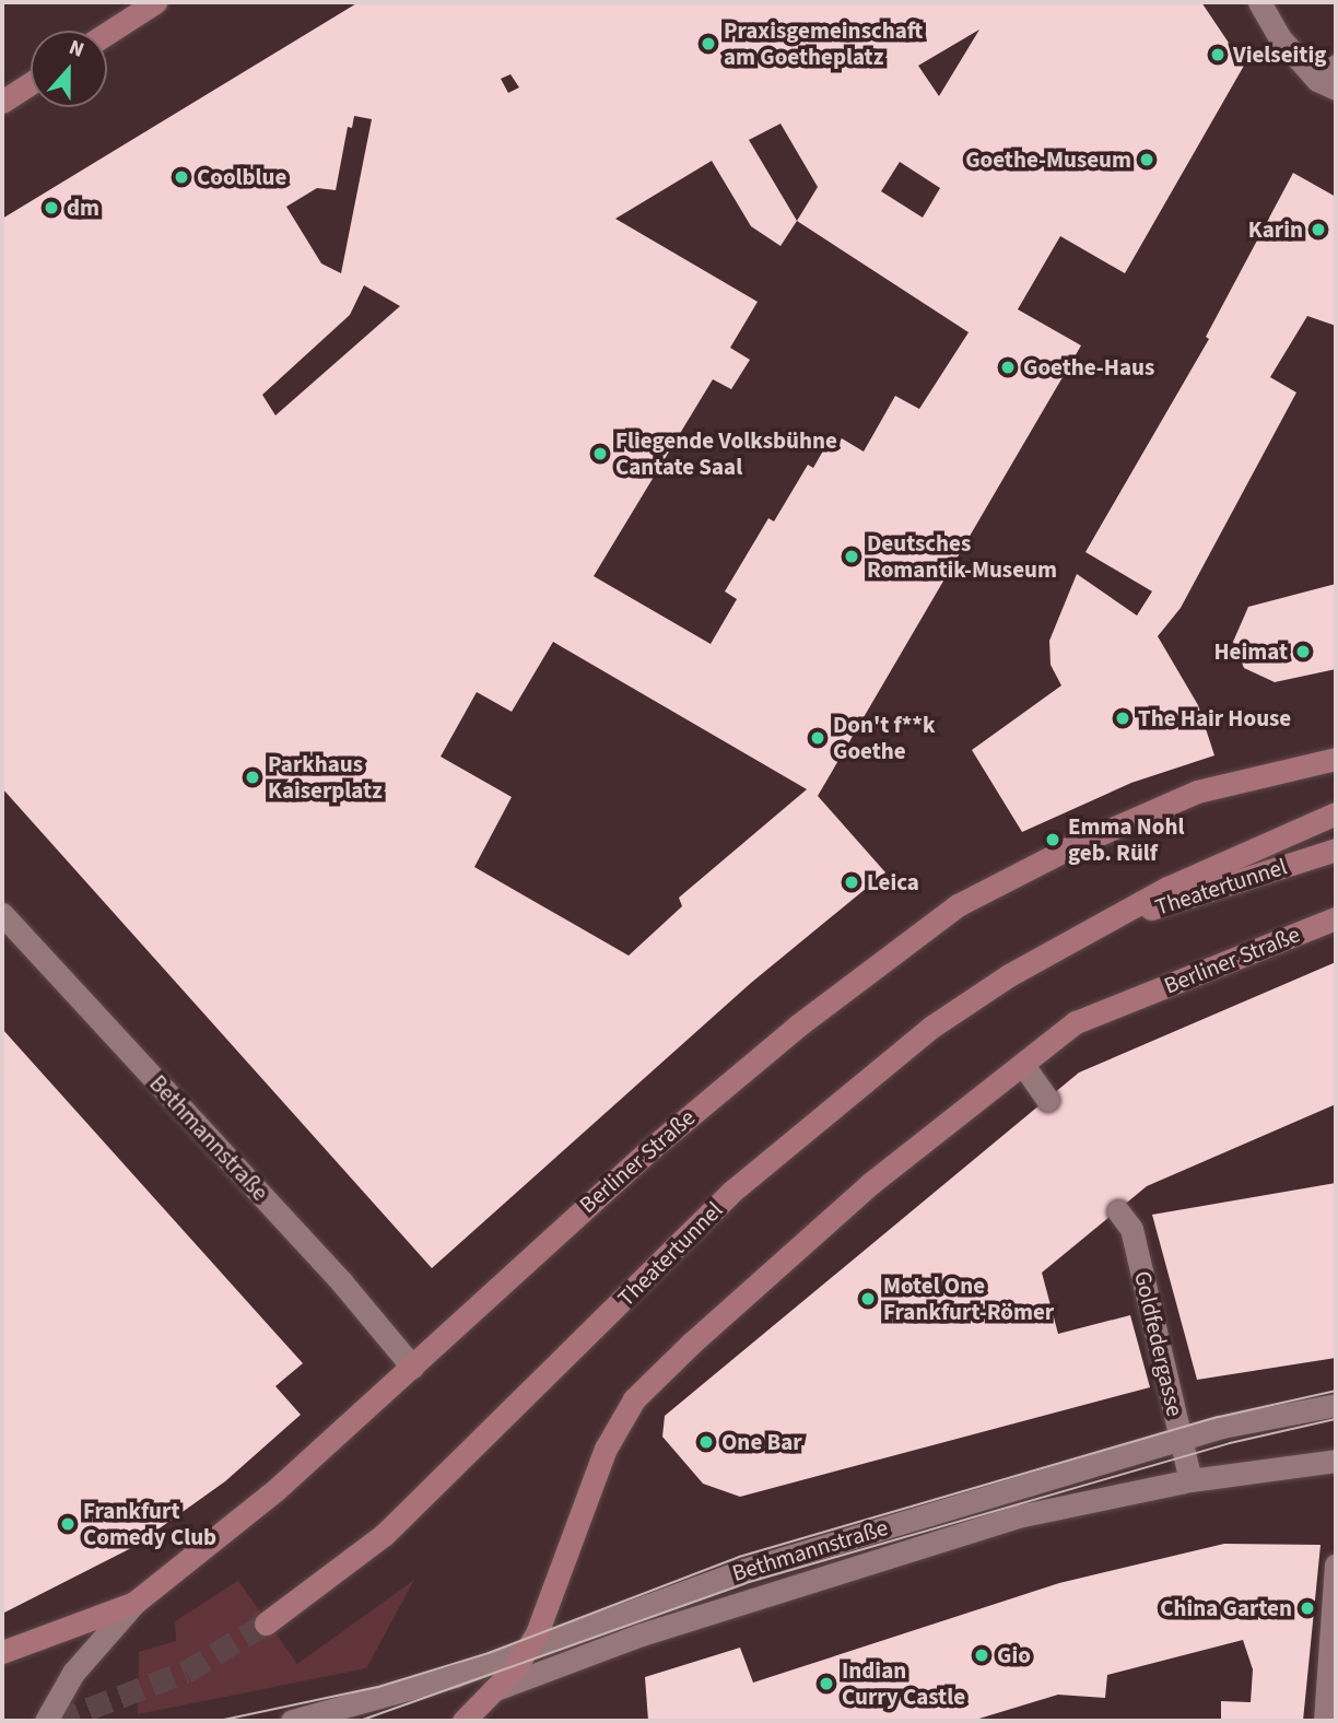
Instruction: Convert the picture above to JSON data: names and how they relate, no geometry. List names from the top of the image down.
{
  "streets": {
    "street": [
      "Theatertunnel",
      "Berliner Straße",
      "Bethmannstraße",
      "Goldfedergasse"
    ]
  },
  "crossings": [
    ["Berliner Straße", "Bethmannstraße"],
    ["Bethmannstraße", "Goldfedergasse"]
  ],
  "places": [
    "Praxisgemeinschaft am Goetheplatz",
    "Vielseitig",
    "Goethe-Museum",
    "Coolblue",
    "dm",
    "Karin",
    "Goethe-Haus",
    "Fliegende Volksbühne Cantate Saal",
    "Deutsches Romantik-Museum",
    "Heimat",
    "The Hair House",
    "Don't f**k Goethe",
    "Parkhaus Kaiserplatz",
    "Emma Nohl geb. Rülf",
    "Leica",
    "Motel One Frankfurt-Römer",
    "One Bar",
    "Frankfurt Comedy Club",
    "China Garten",
    "Gio",
    "Indian Curry Castle"
  ],
  "north": "top"
}
